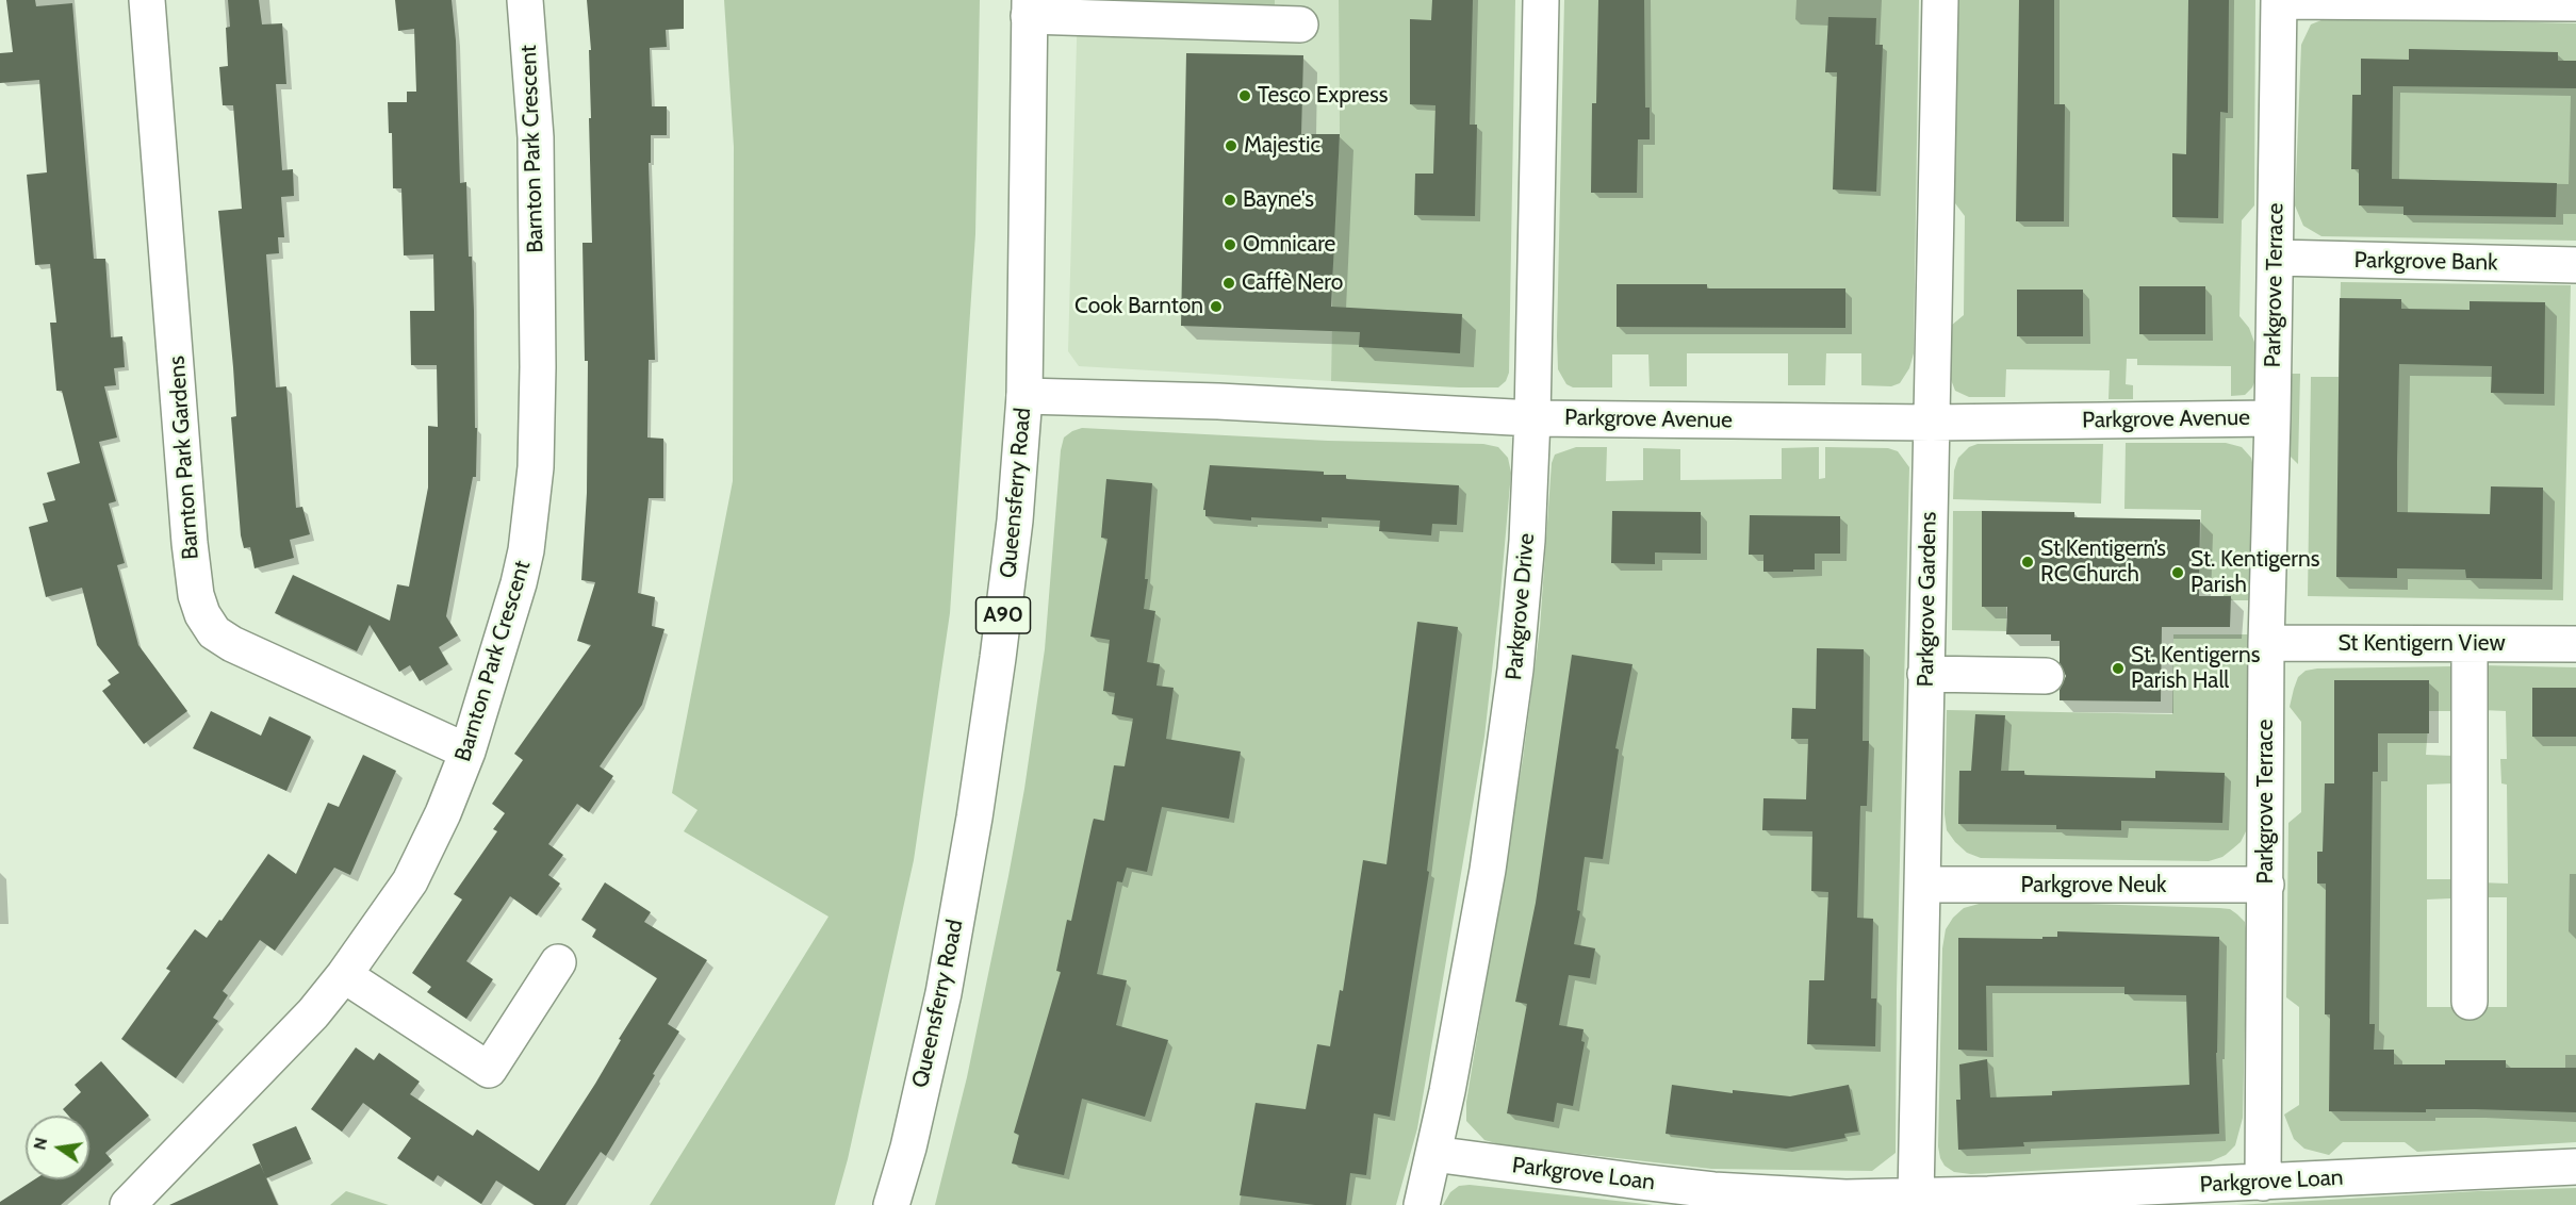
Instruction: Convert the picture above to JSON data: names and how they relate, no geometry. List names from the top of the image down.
{
  "streets": {
    "street": [
      "Barnton Park Crescent",
      "Parkgrove Bank",
      "Parkgrove Terrace",
      "Parkgrove Avenue",
      "Barnton Park Gardens",
      "Queensferry Road",
      "Parkgrove Gardens",
      "Parkgrove Drive",
      "A90",
      "St Kentigern View",
      "Parkgrove Neuk",
      "Parkgrove Loan"
    ]
  },
  "crossings": [
    ["Barnton Park Crescent", "Barnton Park Gardens"],
    ["Parkgrove Bank", "Parkgrove Terrace"],
    ["Parkgrove Terrace", "Parkgrove Avenue"],
    ["Parkgrove Terrace", "St Kentigern View"],
    ["Parkgrove Terrace", "Parkgrove Neuk"],
    ["Parkgrove Terrace", "Parkgrove Loan"],
    ["Parkgrove Avenue", "Queensferry Road"],
    ["Parkgrove Avenue", "Parkgrove Gardens"],
    ["Parkgrove Avenue", "Parkgrove Drive"],
    ["Parkgrove Gardens", "Parkgrove Neuk"],
    ["Parkgrove Gardens", "Parkgrove Loan"],
    ["Parkgrove Drive", "Parkgrove Loan"]
  ],
  "places": [
    "Tesco Express",
    "Majestic",
    "Bayne's",
    "Omnicare",
    "Caffè Nero",
    "Cook Barnton",
    "St Kentigern’s RC Church",
    "St. Kentigerns Parish",
    "St. Kentigerns Parish Hall"
  ],
  "north": "left"
}
